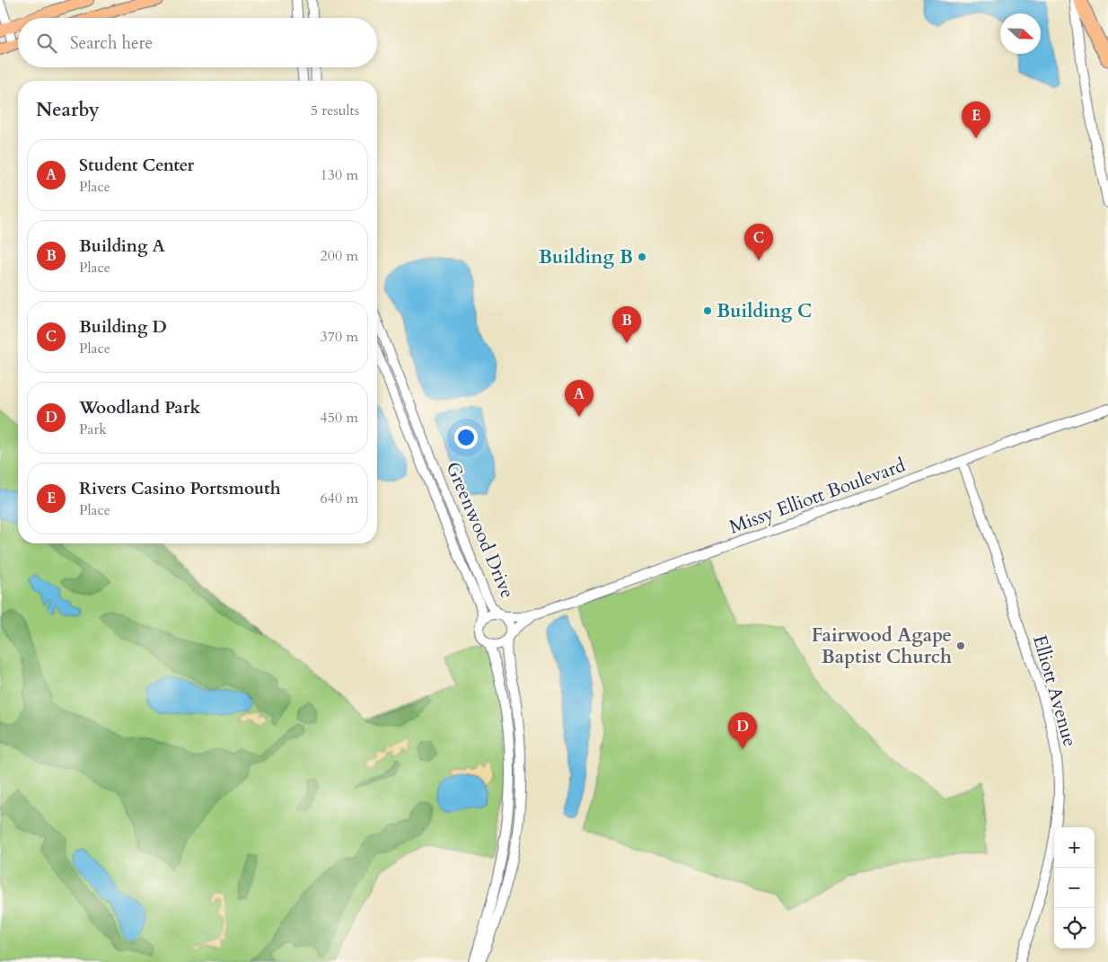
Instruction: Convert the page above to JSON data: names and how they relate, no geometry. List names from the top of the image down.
{
  "streets": {
    "street": ["Missy Elliott Boulevard", "Greenwood Drive", "Elliott Avenue"]
  },
  "crossings": [
    ["Missy Elliott Boulevard", "Greenwood Drive"],
    ["Missy Elliott Boulevard", "Elliott Avenue"]
  ],
  "places": ["Building B", "Building C", "Fairwood Agape Baptist Church"],
  "north": "right",
  "page": {
    "search": "Search here",
    "heading": ["Nearby", "5 results"],
    "pins": [
      "E",
      "C",
      "B",
      "A",
      "D"
    ],
    "list": [
      {
        "mark": "A",
        "name": "Student Center",
        "note": "Place",
        "value": "130 m"
      },
      {
        "mark": "B",
        "name": "Building A",
        "note": "Place",
        "value": "200 m"
      },
      {
        "mark": "C",
        "name": "Building D",
        "note": "Place",
        "value": "370 m"
      },
      {
        "mark": "D",
        "name": "Woodland Park",
        "note": "Park",
        "value": "450 m"
      },
      {
        "mark": "E",
        "name": "Rivers Casino Portsmouth",
        "note": "Place",
        "value": "640 m"
      }
    ],
    "map_buttons": ["+", "−"]
  }
}
